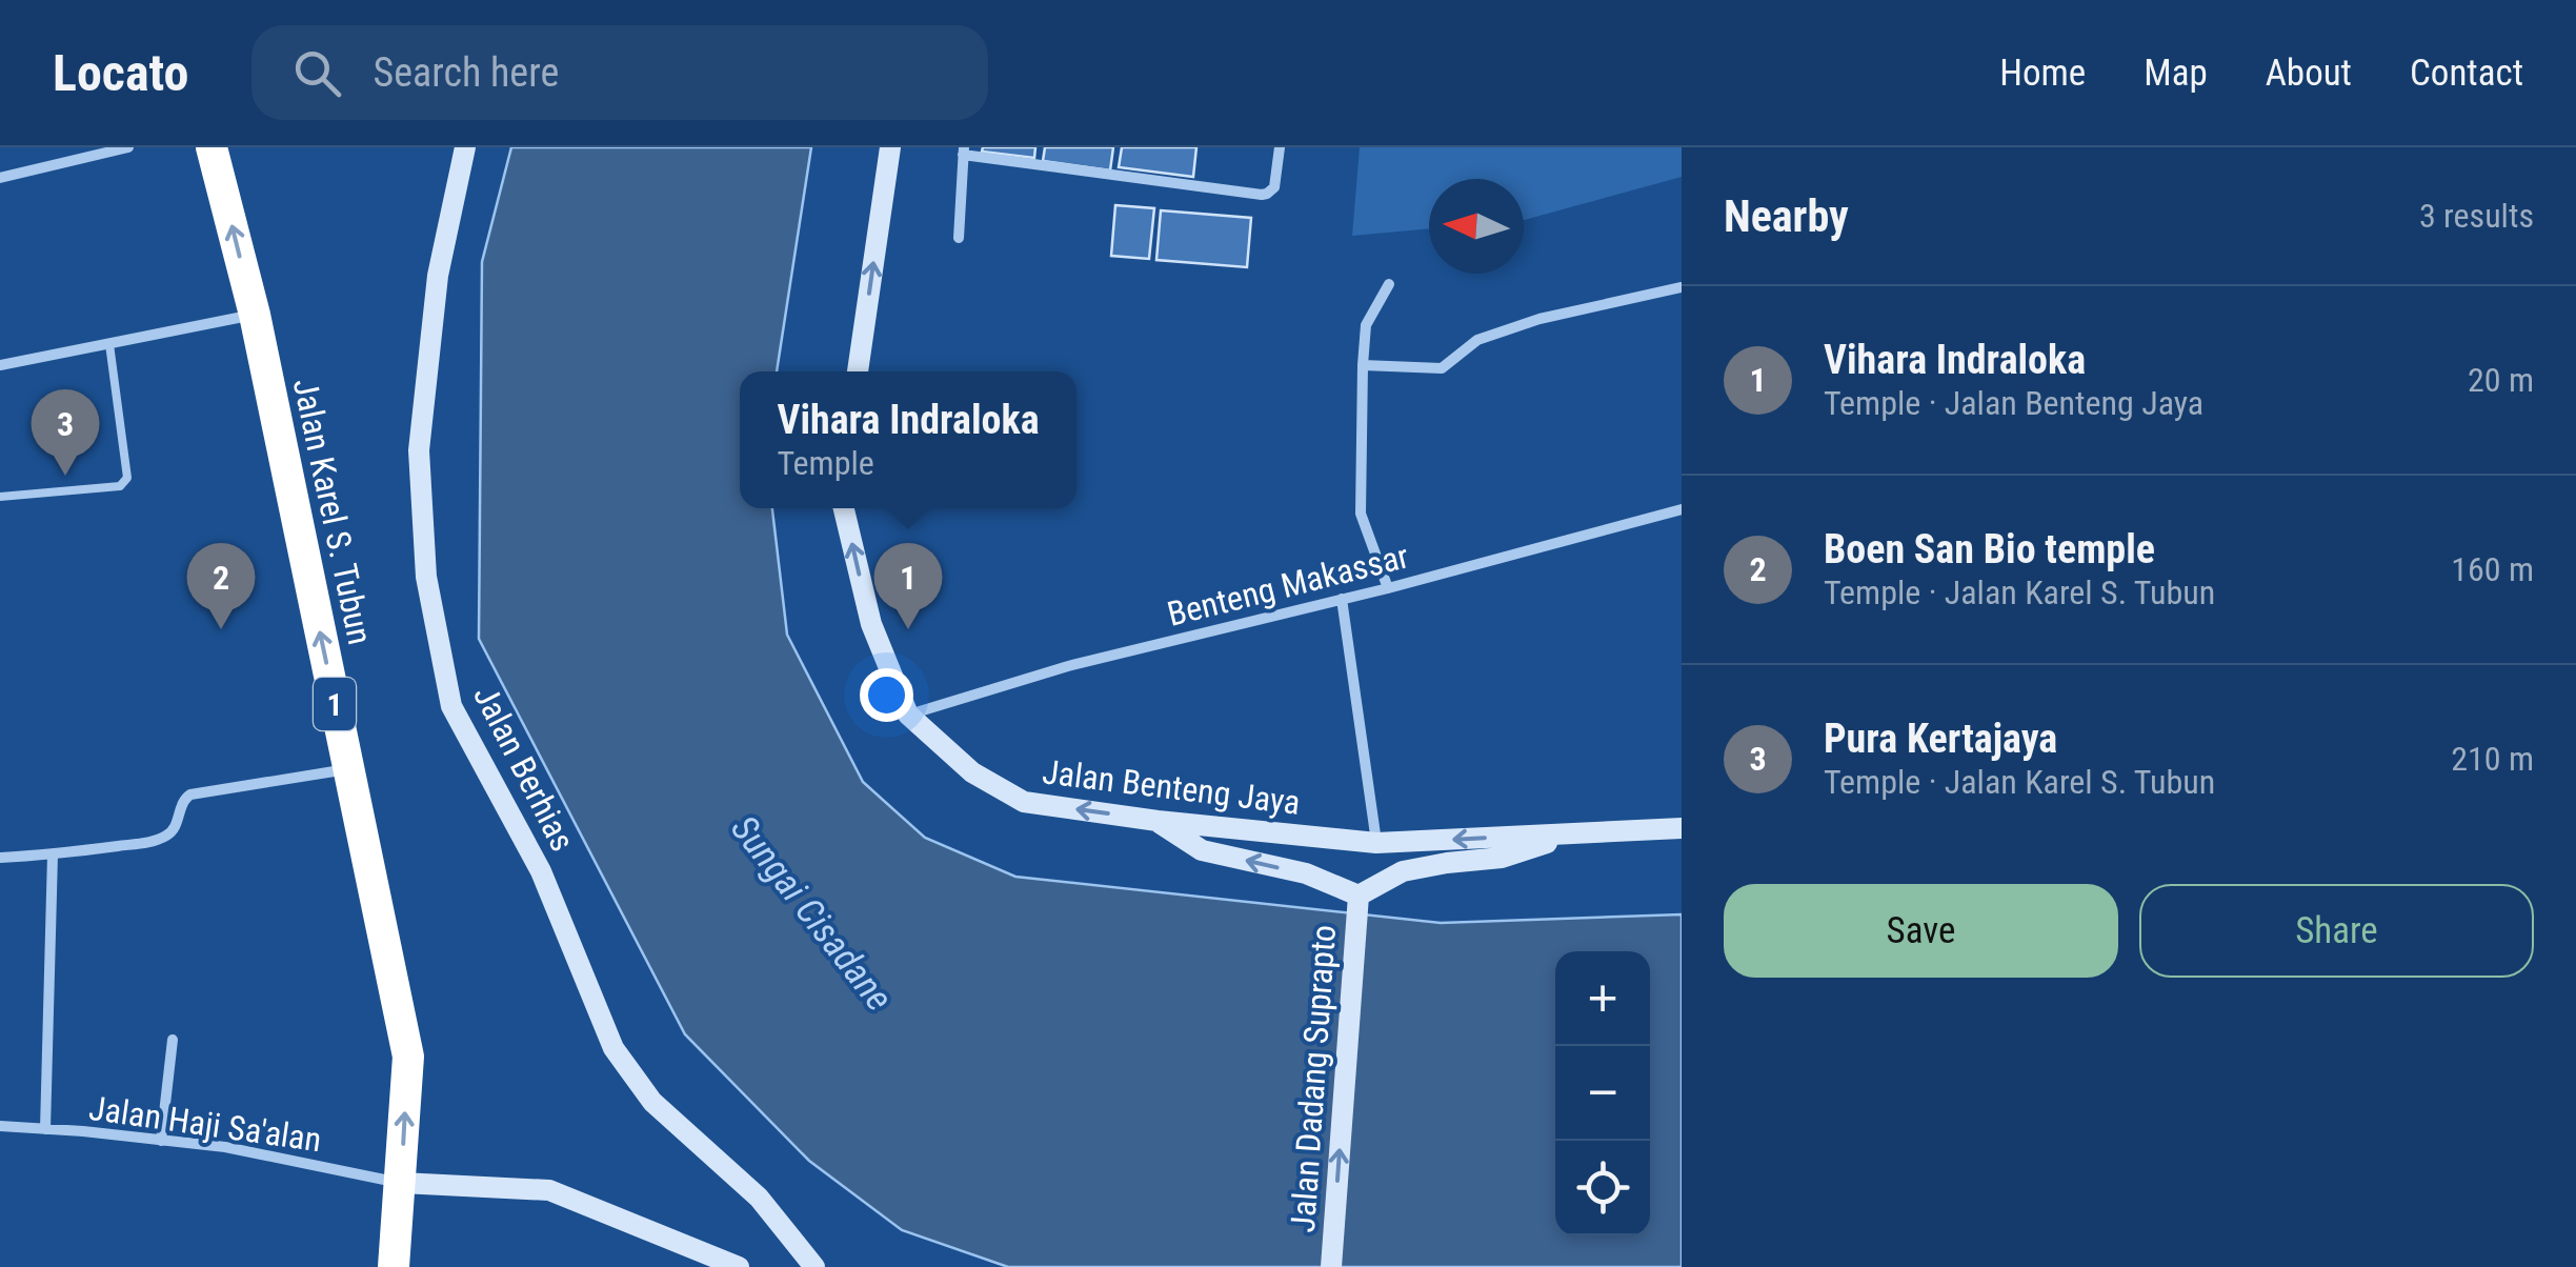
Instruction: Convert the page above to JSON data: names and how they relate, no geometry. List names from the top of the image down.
{
  "streets": {
    "highway": ["Jalan Karel S. Tubun", "1"],
    "street": [
      "Benteng Makassar",
      "Jalan Berhias",
      "Jalan Benteng Jaya",
      "Jalan Dadang Suprapto",
      "Jalan Haji Sa'alan"
    ]
  },
  "crossings": [
    ["Jalan Karel S. Tubun", "Jalan Haji Sa'alan"],
    ["Benteng Makassar", "Jalan Benteng Jaya"],
    ["Jalan Benteng Jaya", "Jalan Dadang Suprapto"]
  ],
  "one_way": ["Jalan Karel S. Tubun", "Jalan Benteng Jaya", "Jalan Dadang Suprapto"],
  "water": ["Sungai Cisadane"],
  "north": "left",
  "page": {
    "header": "Locato",
    "search": "Search here",
    "nav": [
      "Home",
      "Map",
      "About",
      "Contact"
    ],
    "heading": ["Nearby", "3 results"],
    "list": [
      {
        "mark": "1",
        "name": "Vihara Indraloka",
        "note": "Temple · Jalan Benteng Jaya",
        "value": "20 m"
      },
      {
        "mark": "2",
        "name": "Boen San Bio temple",
        "note": "Temple · Jalan Karel S. Tubun",
        "value": "160 m"
      },
      {
        "mark": "3",
        "name": "Pura Kertajaya",
        "note": "Temple · Jalan Karel S. Tubun",
        "value": "210 m"
      }
    ],
    "popup": ["Vihara Indraloka", "Temple"],
    "pins": ["3", "1", "2"],
    "buttons": ["Save", "Share"],
    "map_buttons": ["+", "−"]
  }
}
